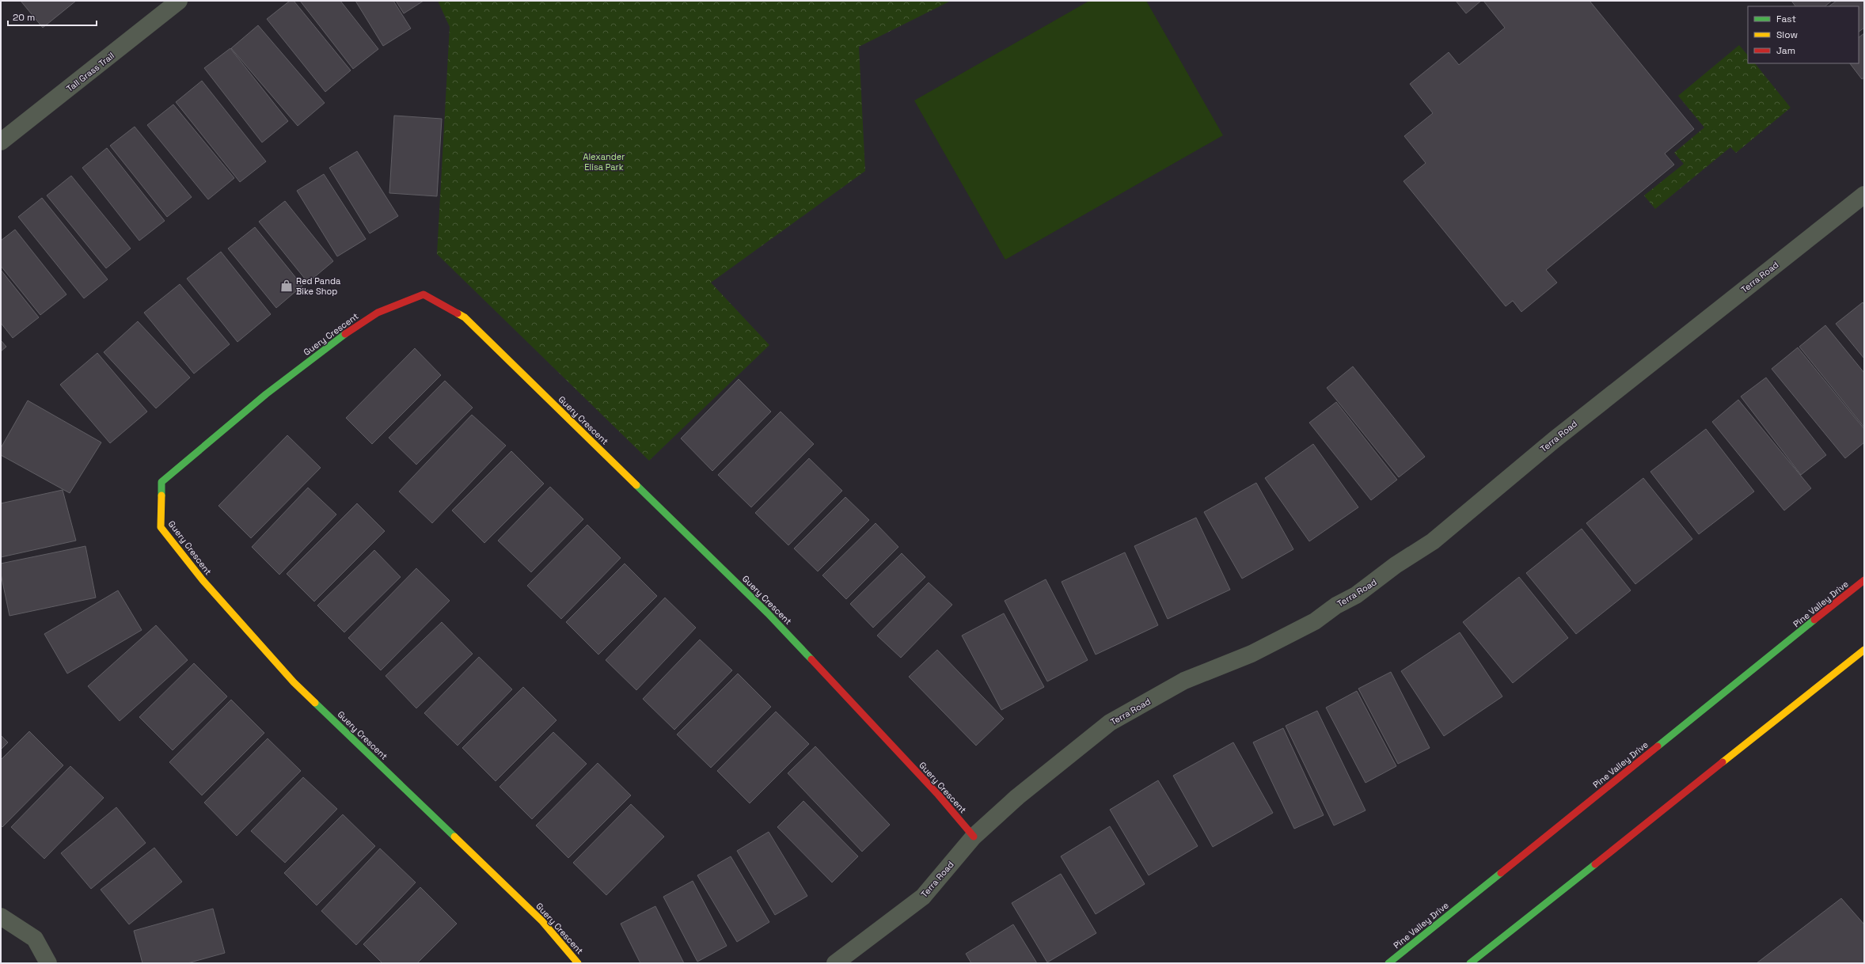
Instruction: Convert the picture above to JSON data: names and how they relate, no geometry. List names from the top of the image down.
{
  "streets": {
    "street": [
      "Tall Grass Trail",
      "Terra Road",
      "Guery Crescent",
      "Pine Valley Drive"
    ]
  },
  "crossings": [
    ["Terra Road", "Guery Crescent"]
  ],
  "parks": ["Alexander Elisa Park"],
  "places": {
    "shop": ["Red Panda Bike Shop"]
  },
  "legend": ["Fast", "Slow", "Jam"],
  "scale_bar": "20 m"
}
